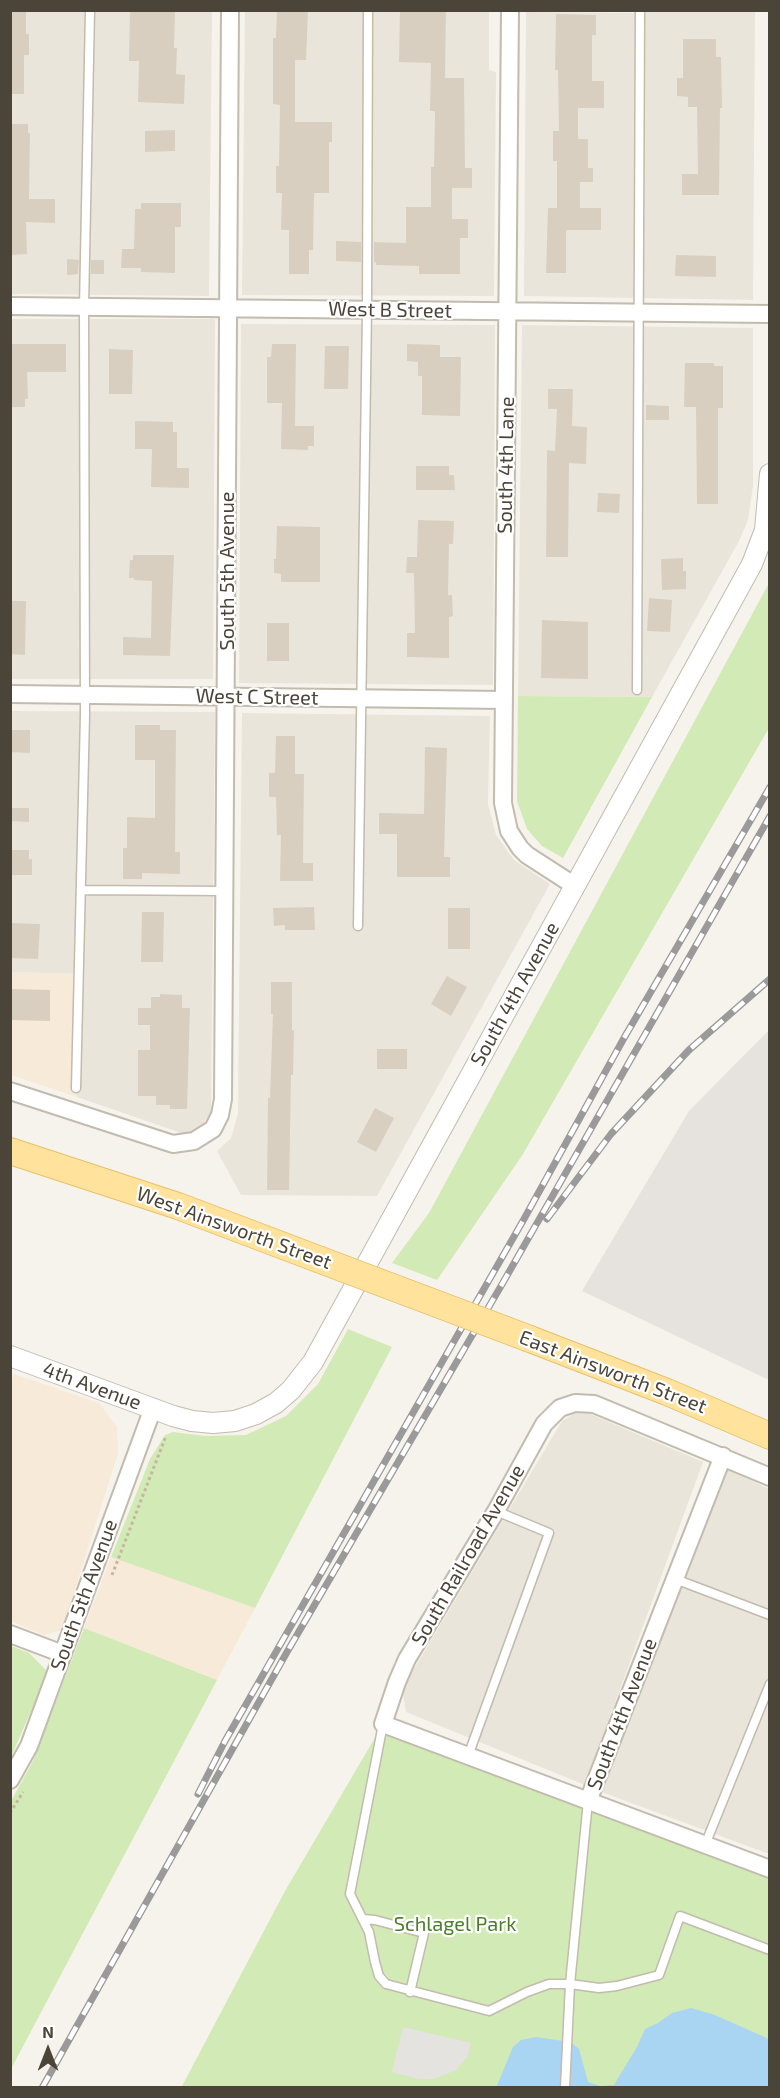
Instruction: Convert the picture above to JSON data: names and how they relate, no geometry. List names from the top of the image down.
{
  "streets": {
    "main road": ["West Ainsworth Street", "East Ainsworth Street"],
    "street": [
      "West B Street",
      "South 4th Lane",
      "South 5th Avenue",
      "West C Street",
      "South 4th Avenue",
      "4th Avenue",
      "South Railroad Avenue"
    ]
  },
  "crossings": [
    ["West B Street", "South 4th Lane"],
    ["West B Street", "South 5th Avenue"],
    ["South 4th Lane", "West C Street"],
    ["South 4th Lane", "South 4th Avenue"],
    ["South 5th Avenue", "West C Street"],
    ["South 5th Avenue", "4th Avenue"],
    ["South 4th Avenue", "4th Avenue"],
    ["South 4th Avenue", "South Railroad Avenue"],
    ["West Ainsworth Street", "East Ainsworth Street"]
  ],
  "parks": ["Schlagel Park"],
  "north": "top"
}
